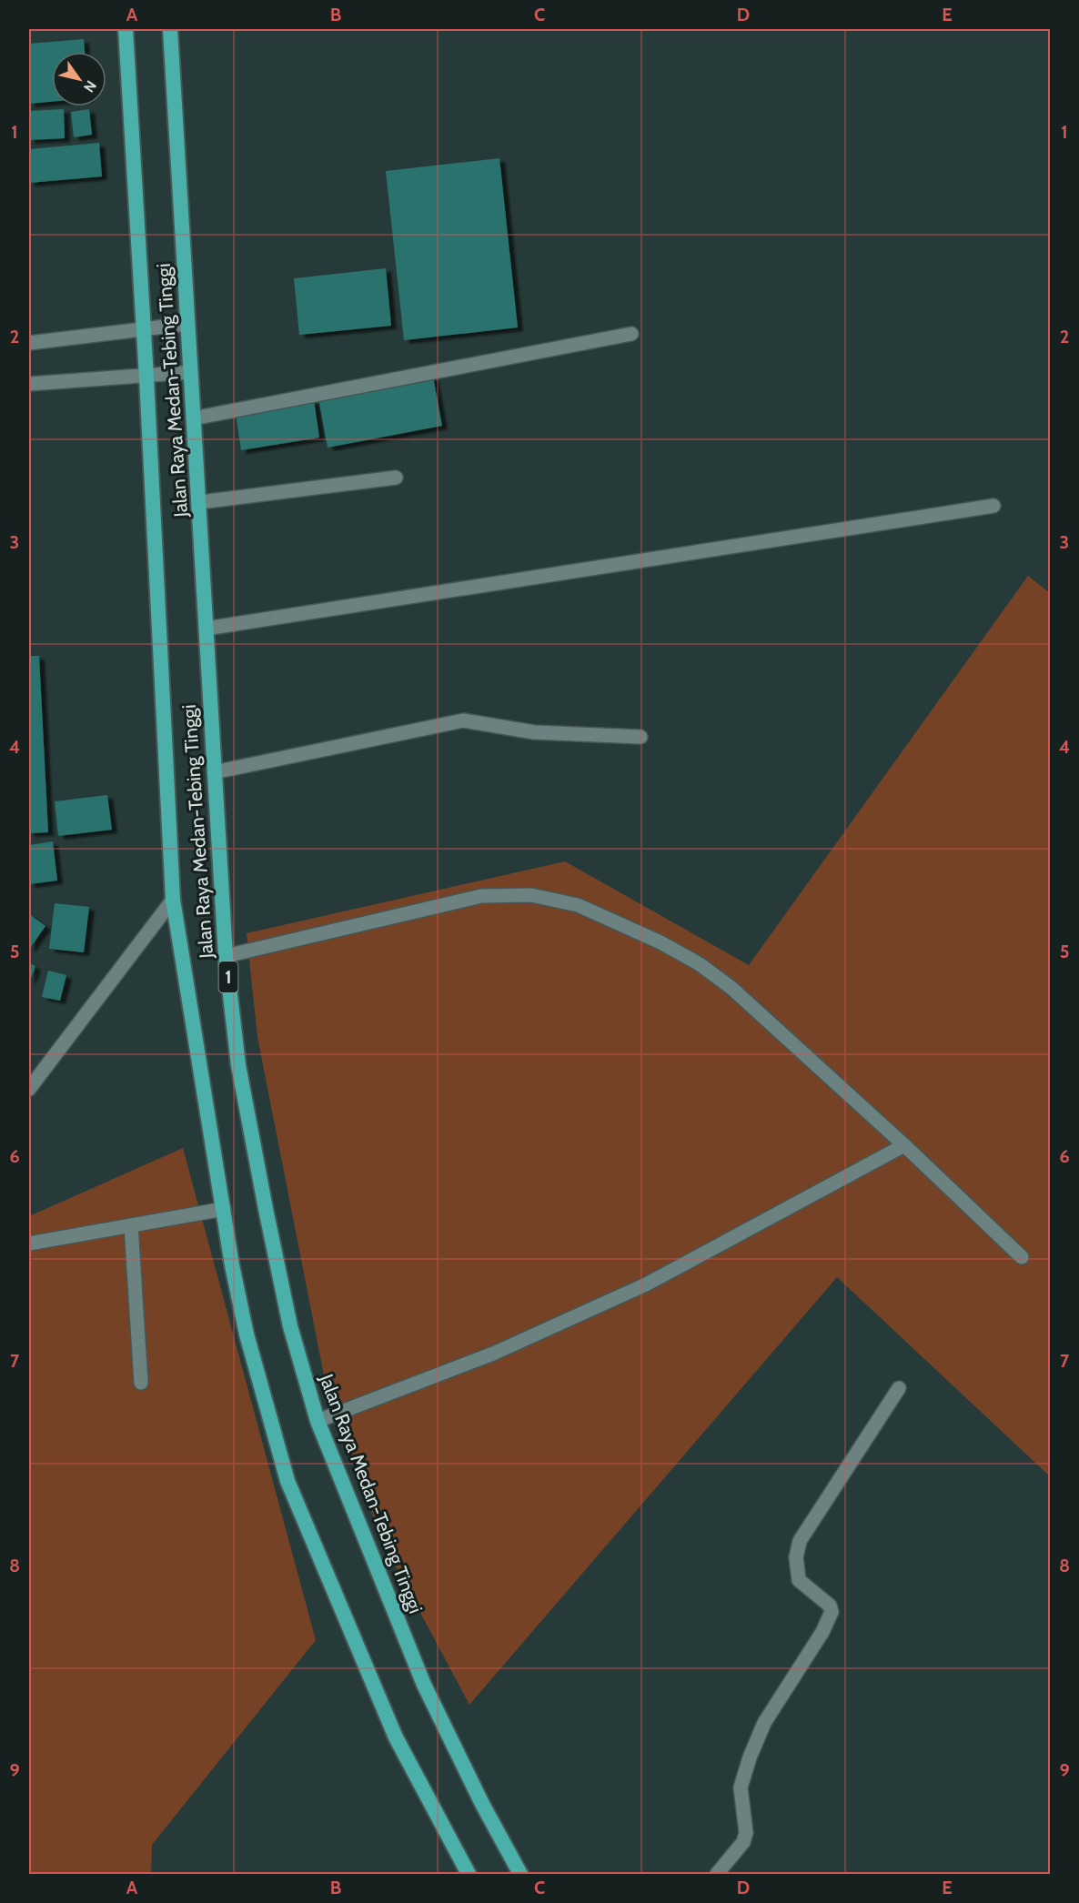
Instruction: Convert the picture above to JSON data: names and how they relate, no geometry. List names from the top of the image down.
{
  "streets": {
    "highway": ["Jalan Raya Medan-Tebing Tinggi", "1"]
  },
  "north": "bottom right",
  "grid": {
    "columns": [
      "A",
      "B",
      "C",
      "D",
      "E"
    ],
    "rows": [
      "1",
      "2",
      "3",
      "4",
      "5",
      "6",
      "7",
      "8",
      "9"
    ]
  }
}
